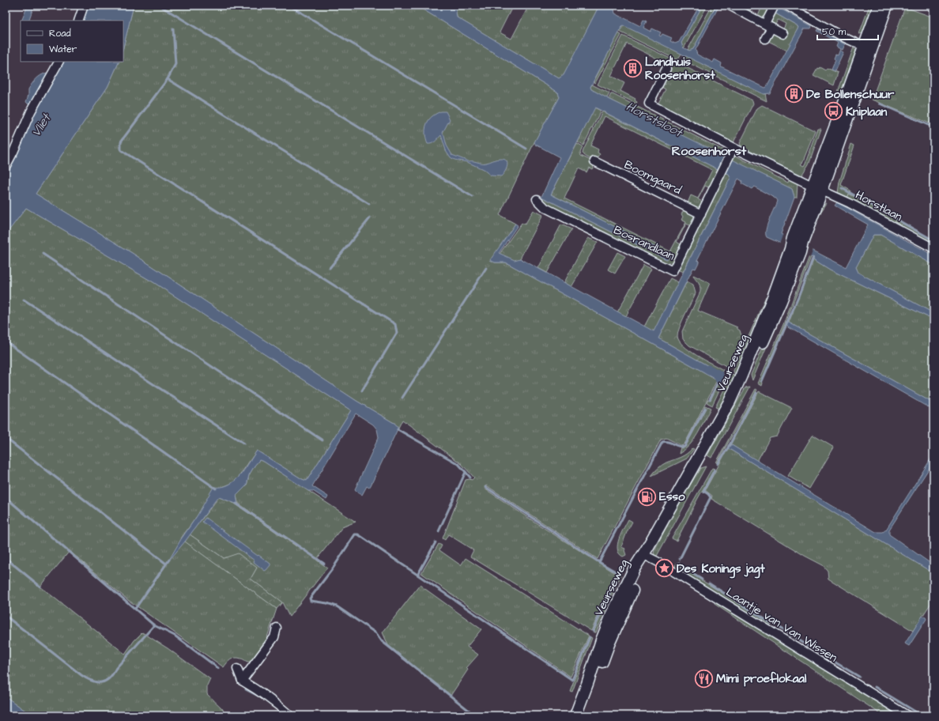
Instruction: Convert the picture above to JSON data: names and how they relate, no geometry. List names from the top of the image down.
{
  "streets": {
    "main road": ["Veurseweg"],
    "street": [
      "Boomgaard",
      "Horstlaan",
      "Bosrandlaan",
      "Laantje van Van Wissen"
    ]
  },
  "crossings": [
    ["Boomgaard", "Bosrandlaan"],
    ["Horstlaan", "Bosrandlaan"],
    ["Horstlaan", "Veurseweg"],
    ["Veurseweg", "Laantje van Van Wissen"]
  ],
  "districts": ["Roosenhorst"],
  "water": ["Horstsloot", "Vliet"],
  "places": {
    "building": ["Landhuis Roosenhorst", "De Bollenschuur"],
    "bus stop": ["Kniplaan"],
    "fuel station": ["Esso"],
    "place": ["Des Konings jagt"],
    "restaurant": ["Mimi proeflokaal"]
  },
  "legend": ["Road", "Water"],
  "scale_bar": "50 m"
}
